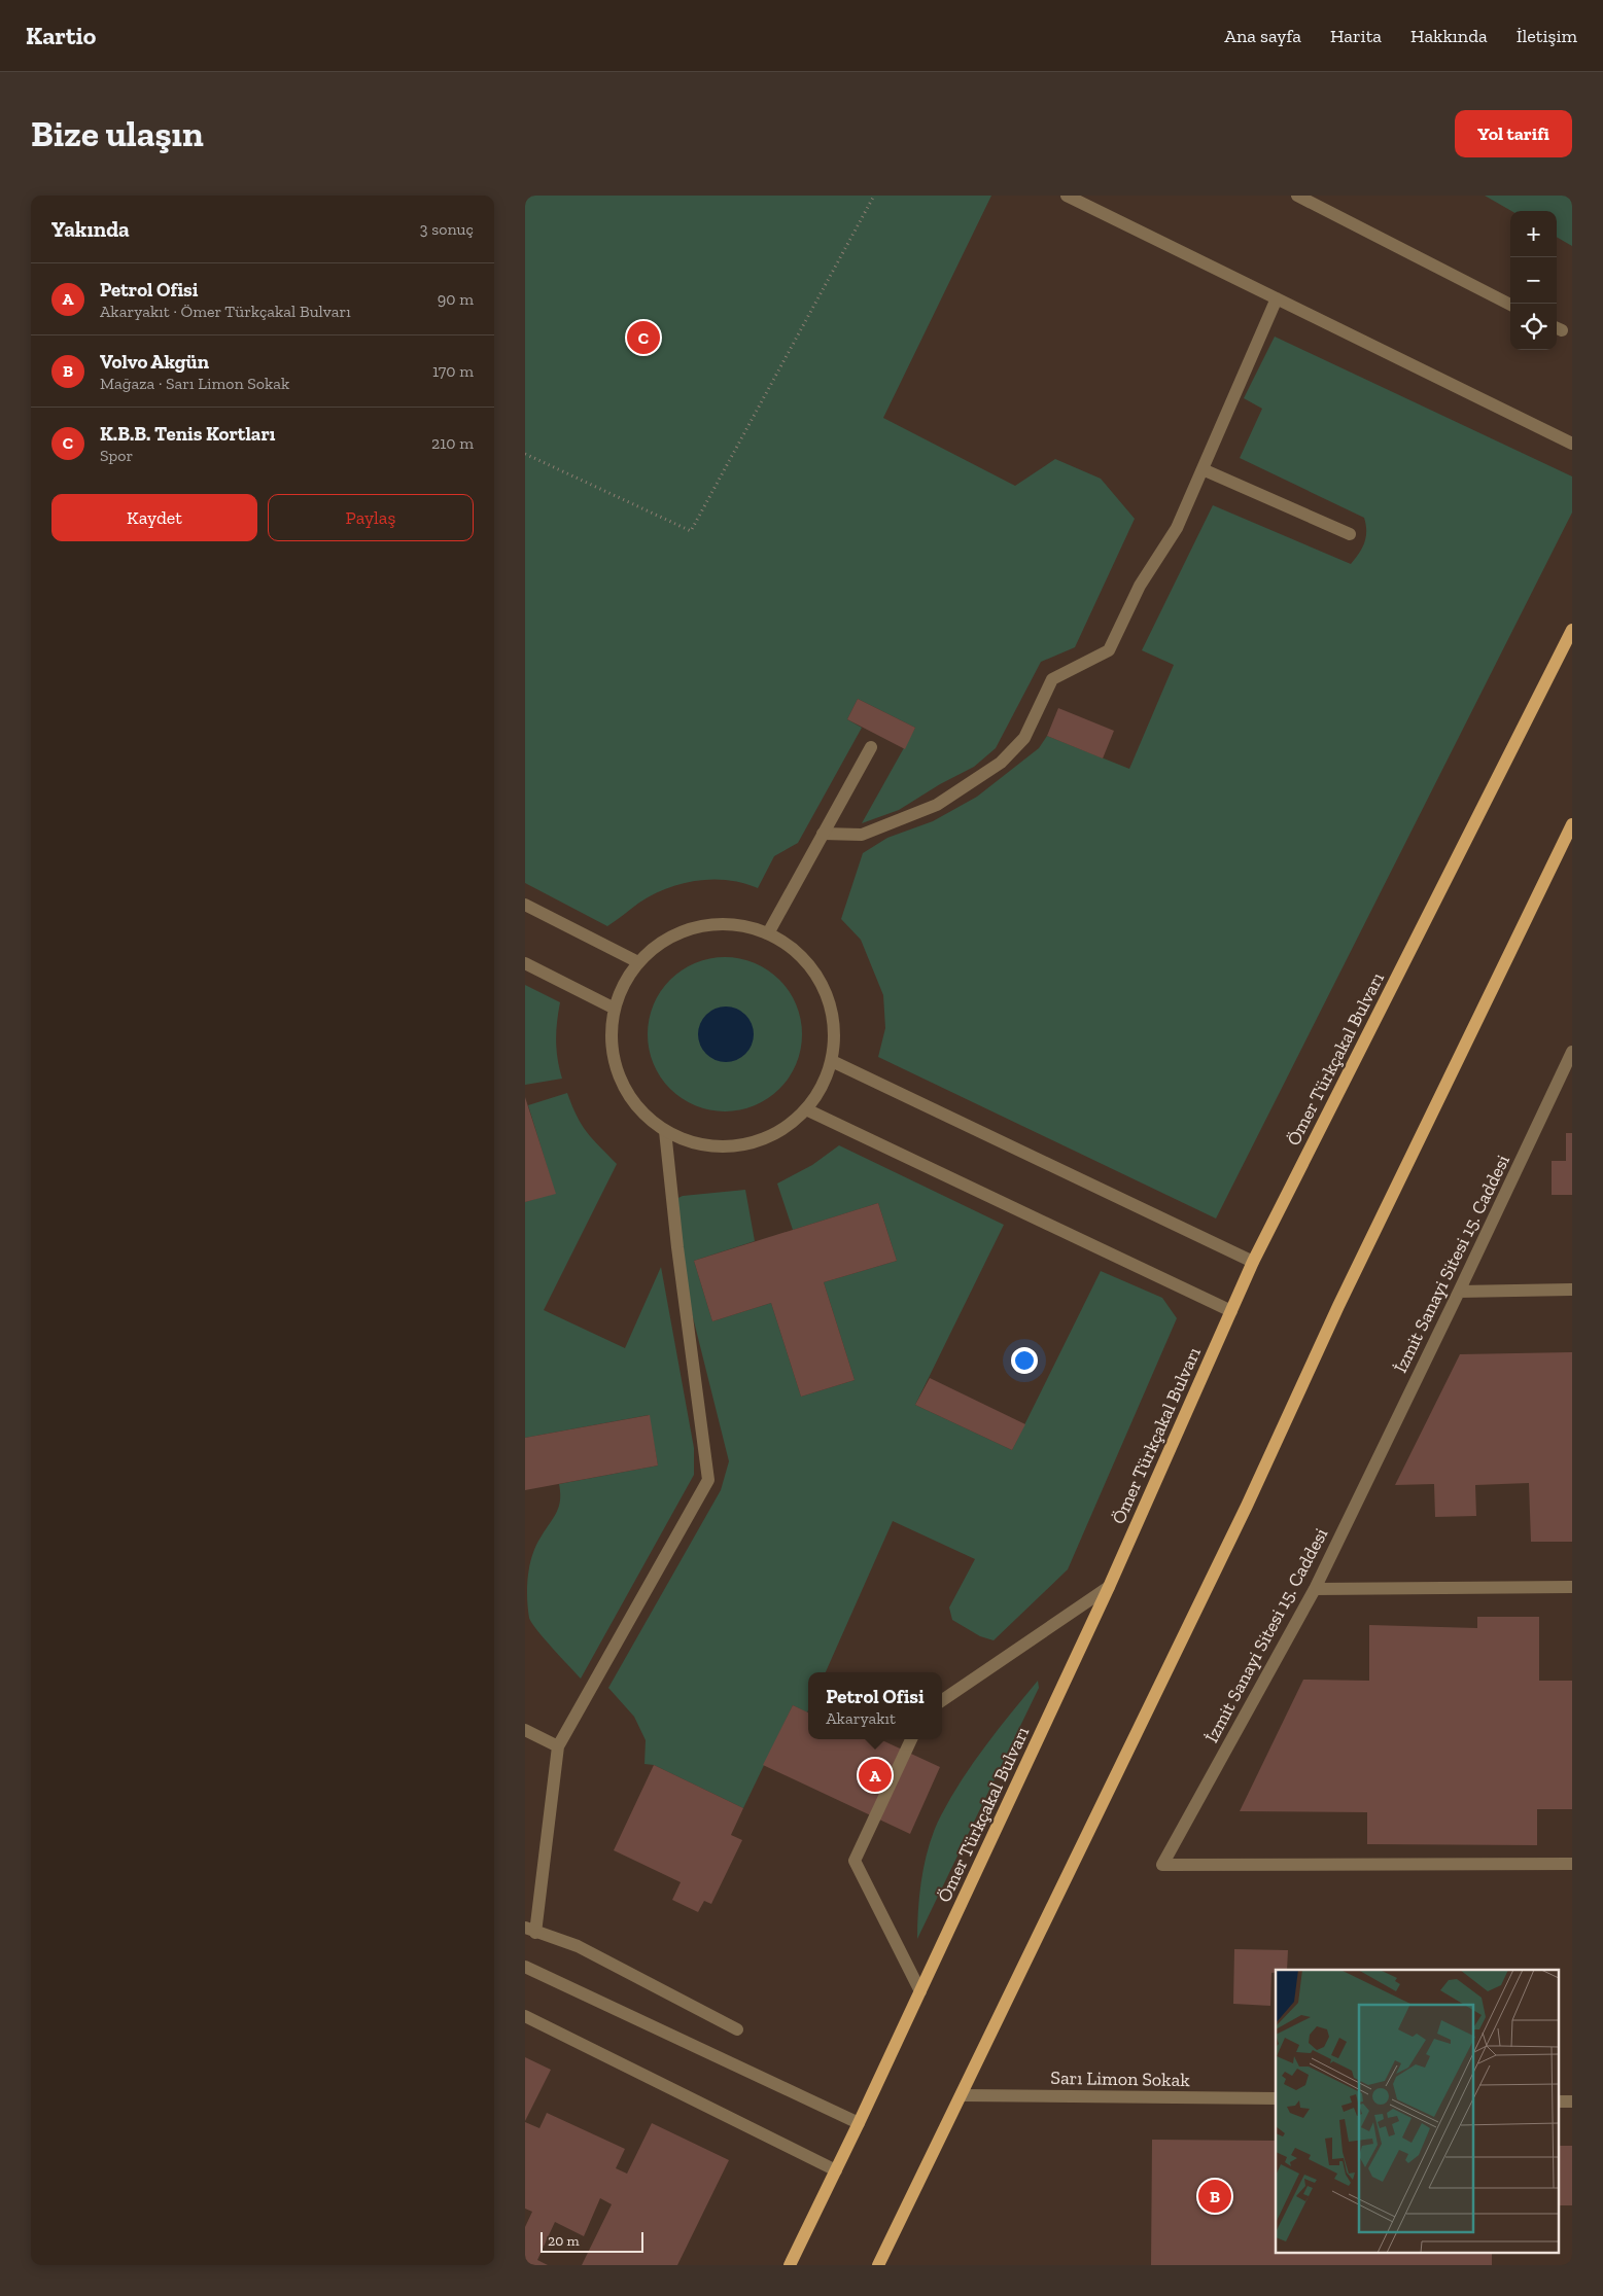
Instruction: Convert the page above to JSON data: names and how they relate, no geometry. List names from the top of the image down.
{
  "streets": {
    "main road": ["Ömer Türkçakal Bulvarı"],
    "street": ["İzmit Sanayi Sitesi 15. Caddesi", "Sarı Limon Sokak"]
  },
  "scale_bar": "20 m",
  "page": {
    "header": "Kartio",
    "nav": [
      "Ana sayfa",
      "Harita",
      "Hakkında",
      "İletişim"
    ],
    "buttons": [
      "Yol tarifi",
      ["Kaydet", "Paylaş"]
    ],
    "title": "Bize ulaşın",
    "heading": ["Yakında", "3 sonuç"],
    "map_buttons": ["+", "−"],
    "list": [
      {
        "mark": "A",
        "name": "Petrol Ofisi",
        "note": "Akaryakıt · Ömer Türkçakal Bulvarı",
        "value": "90 m"
      },
      {
        "mark": "B",
        "name": "Volvo Akgün",
        "note": "Mağaza · Sarı Limon Sokak",
        "value": "170 m"
      },
      {
        "mark": "C",
        "name": "K.B.B. Tenis Kortları",
        "note": "Spor",
        "value": "210 m"
      }
    ],
    "pins": ["C", "A", "B"],
    "popup": ["Petrol Ofisi", "Akaryakıt"],
    "scale": "20 m"
  }
}
